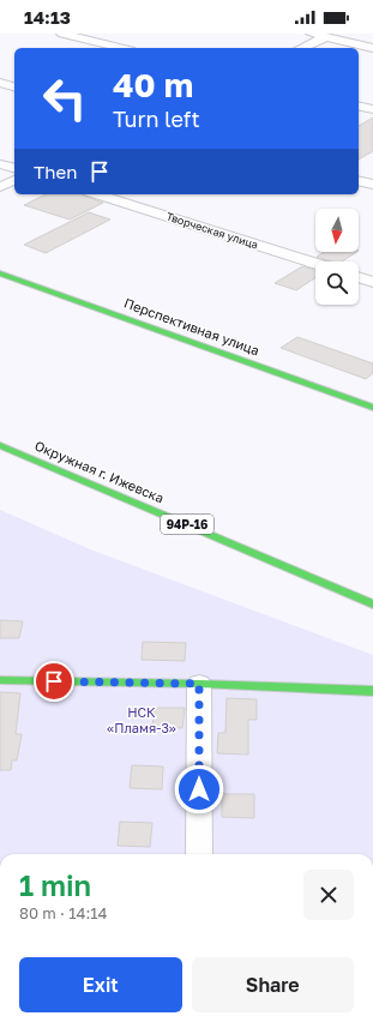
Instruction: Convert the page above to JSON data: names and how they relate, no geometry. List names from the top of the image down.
{
  "streets": {
    "street": [
      "Творческая улица",
      "Перспективная улица",
      "Окружная г. Ижевска",
      "94Р-16"
    ]
  },
  "parks": ["НСК «Пламя-3»"],
  "north": "bottom",
  "page": {
    "status": "14:13",
    "turn": ["40 m", "Turn left"],
    "then": "Then",
    "heading": ["1 min", "80 m · 14:14"],
    "buttons": ["Exit", "Share"]
  }
}
